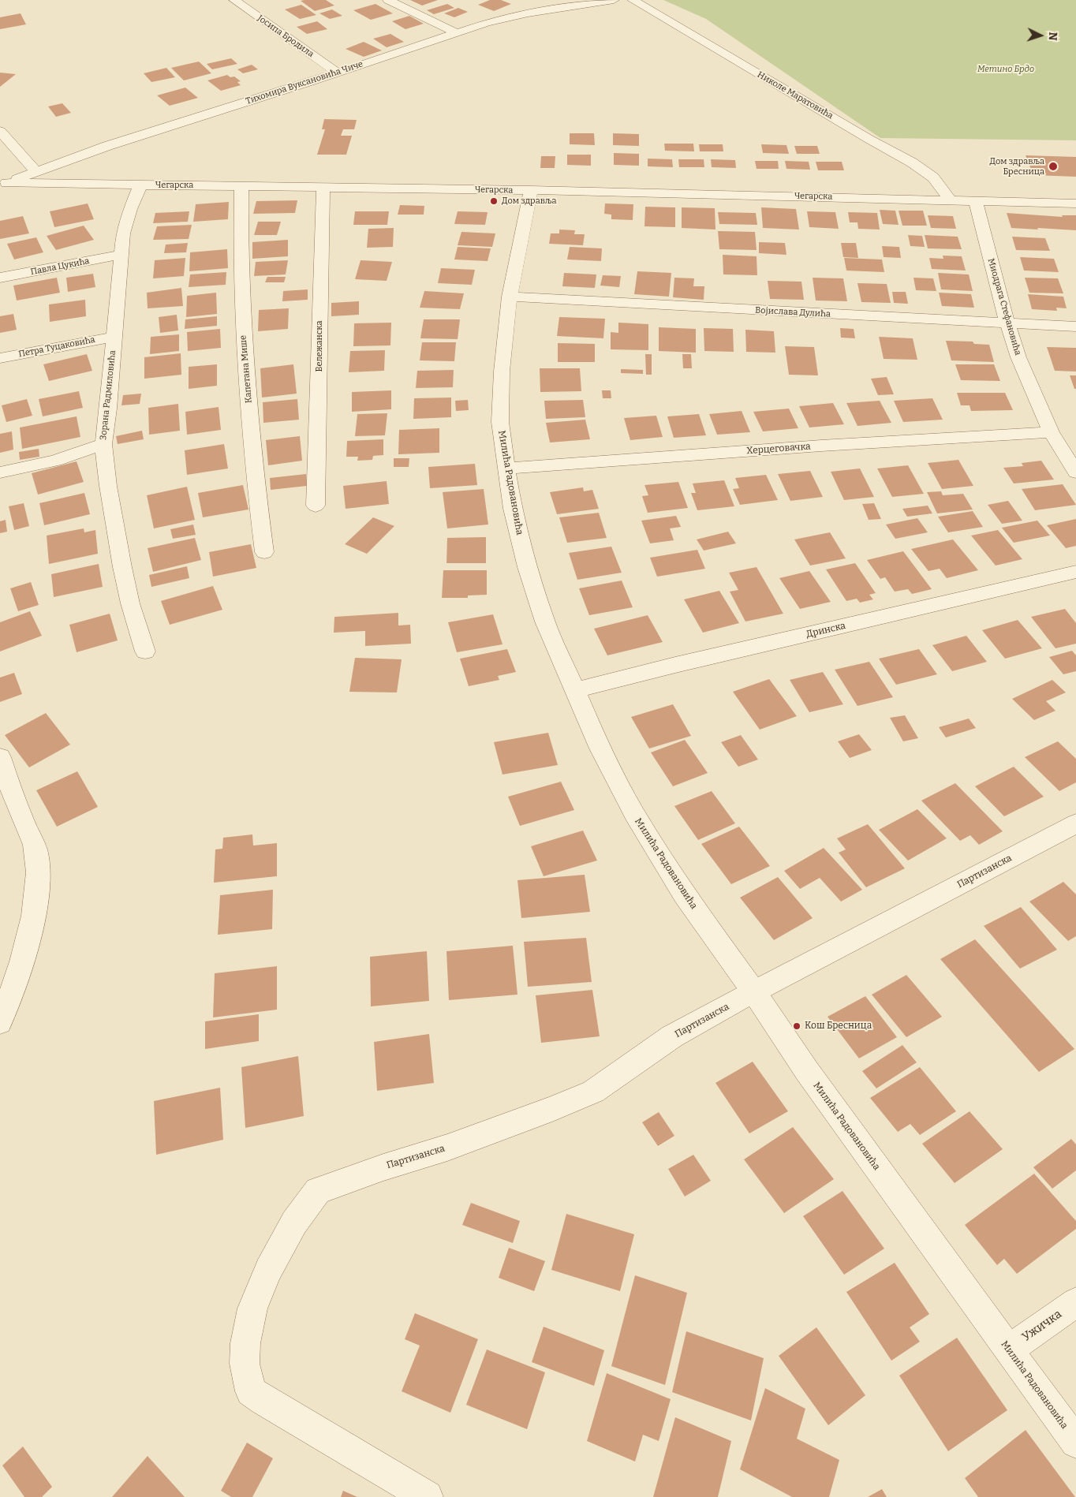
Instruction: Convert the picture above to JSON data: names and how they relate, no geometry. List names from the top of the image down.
{
  "streets": {
    "street": [
      "Јосипа Бродила",
      "Тихомира Вуксановића Чиче",
      "Николе Маратовића",
      "Чегарска",
      "Павла Цукића",
      "Миодрага Стефановића",
      "Војислава Дулића",
      "Вележанска",
      "Петра Туцаковића",
      "Капетана Мише",
      "Зорана Радмиловића",
      "Херцеговачка",
      "Милића Радовановића",
      "Дринска",
      "Партизанска",
      "Ужичка"
    ]
  },
  "crossings": [
    ["Јосипа Бродила", "Тихомира Вуксановића Чиче"],
    ["Тихомира Вуксановића Чиче", "Чегарска"],
    ["Николе Маратовића", "Чегарска"],
    ["Чегарска", "Миодрага Стефановића"],
    ["Чегарска", "Вележанска"],
    ["Чегарска", "Капетана Мише"],
    ["Чегарска", "Зорана Радмиловића"],
    ["Чегарска", "Милића Радовановића"],
    ["Павла Цукића", "Зорана Радмиловића"],
    ["Миодрага Стефановића", "Војислава Дулића"],
    ["Миодрага Стефановића", "Херцеговачка"],
    ["Војислава Дулића", "Милића Радовановића"],
    ["Петра Туцаковића", "Зорана Радмиловића"],
    ["Херцеговачка", "Милића Радовановића"],
    ["Милића Радовановића", "Дринска"],
    ["Милића Радовановића", "Партизанска"],
    ["Милића Радовановића", "Ужичка"]
  ],
  "parks": ["Метино Брдо"],
  "places": ["Дом здравља Бресница", "Дом здравља", "Кош Бресница"],
  "north": "right"
}
